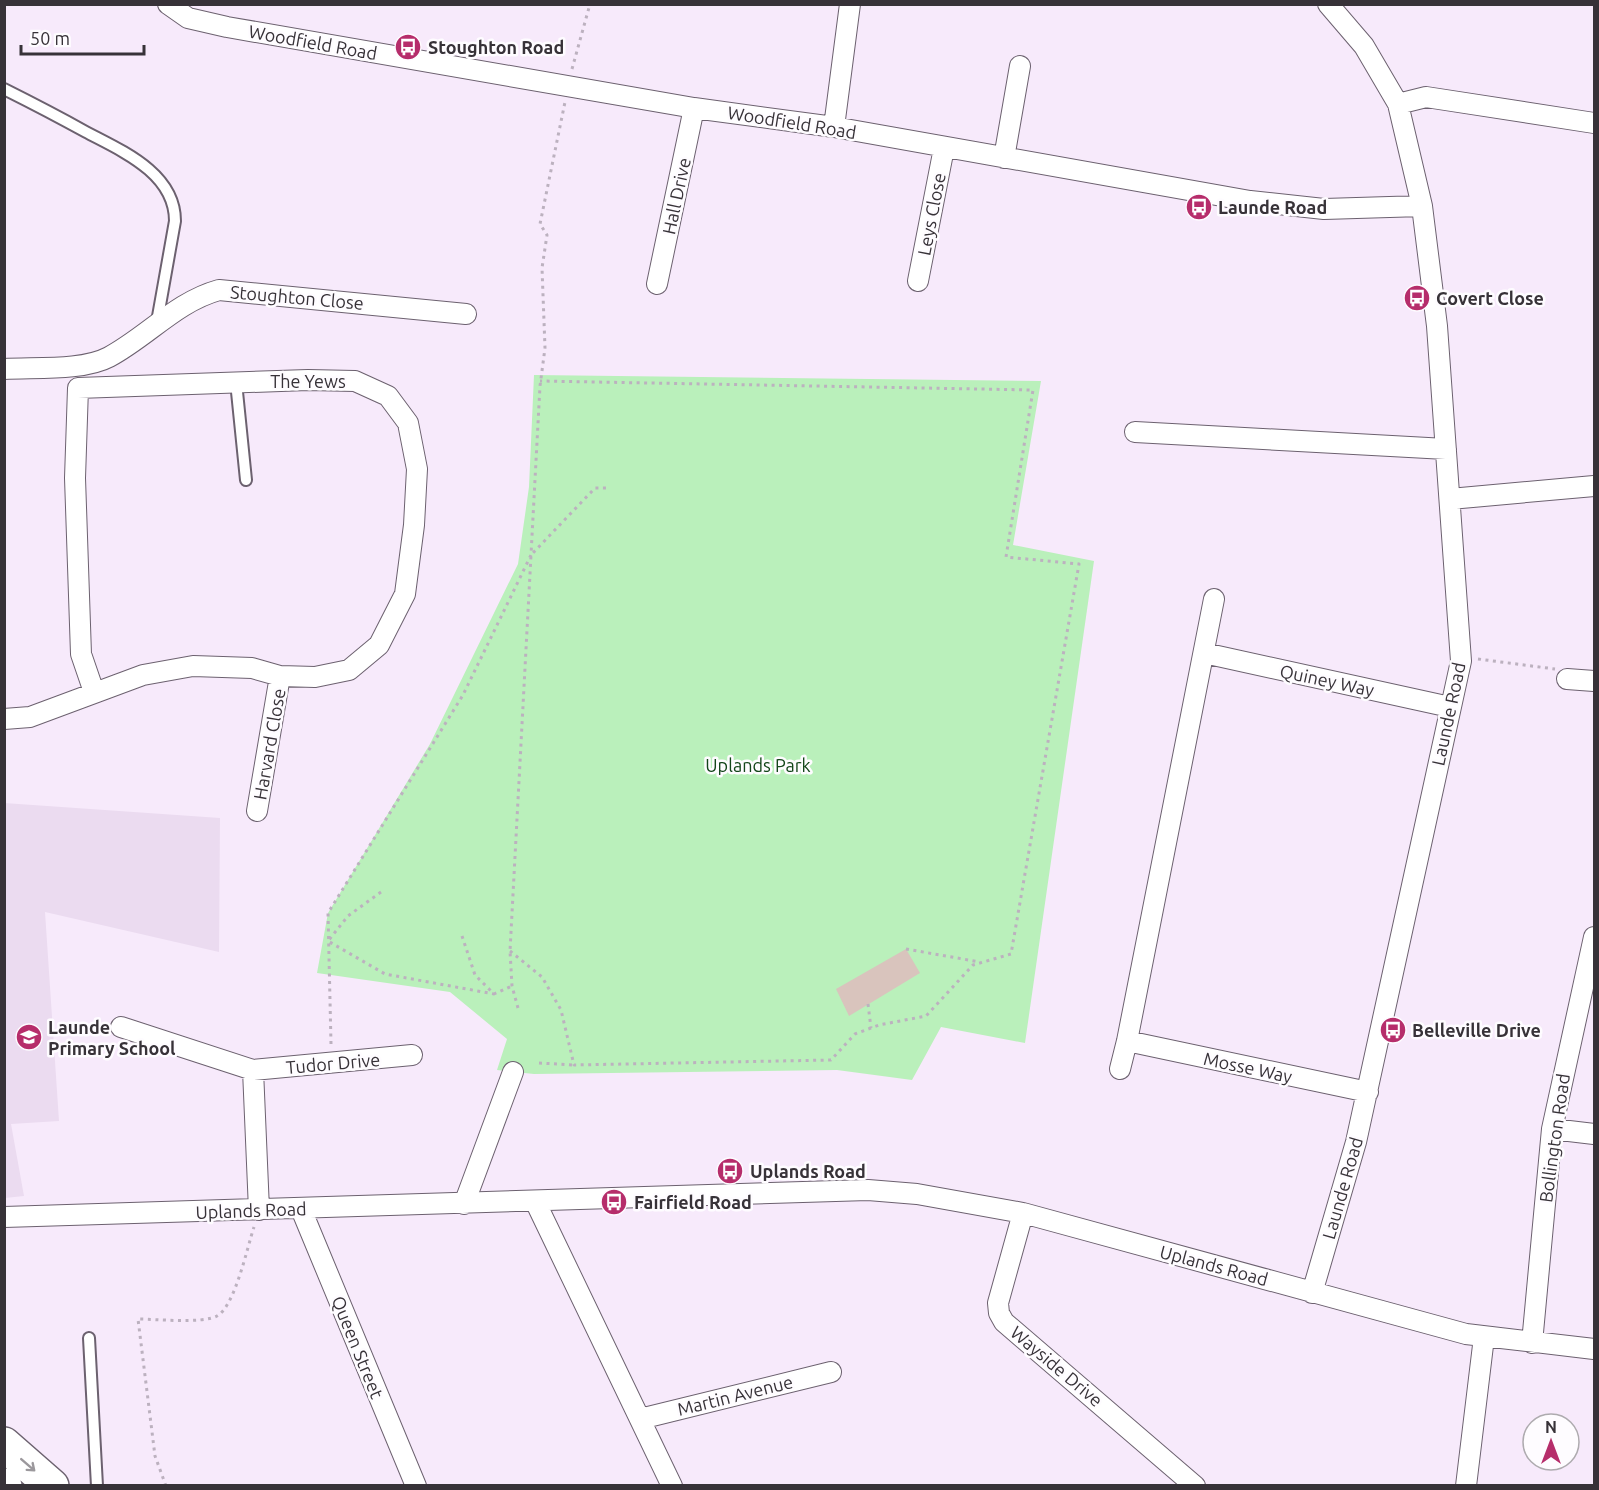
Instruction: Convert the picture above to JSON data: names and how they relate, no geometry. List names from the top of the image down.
{
  "streets": {
    "street": [
      "Woodfield Road",
      "Hall Drive",
      "Leys Close",
      "Stoughton Close",
      "The Yews",
      "Quiney Way",
      "Launde Road",
      "Harvard Close",
      "Tudor Drive",
      "Mosse Way",
      "Bollington Road",
      "Uplands Road",
      "Queen Street",
      "Wayside Drive",
      "Martin Avenue"
    ]
  },
  "crossings": [
    ["Woodfield Road", "Hall Drive"],
    ["Woodfield Road", "Leys Close"],
    ["Woodfield Road", "Launde Road"],
    ["The Yews", "Harvard Close"],
    ["Quiney Way", "Launde Road"],
    ["Launde Road", "Mosse Way"],
    ["Launde Road", "Uplands Road"],
    ["Bollington Road", "Uplands Road"],
    ["Uplands Road", "Queen Street"],
    ["Uplands Road", "Wayside Drive"]
  ],
  "parks": ["Uplands Park"],
  "places": {
    "bus stop": [
      "Stoughton Road",
      "Launde Road",
      "Covert Close",
      "Belleville Drive",
      "Uplands Road",
      "Fairfield Road"
    ],
    "school or university": ["Launde Primary School"]
  },
  "scale_bar": "50 m",
  "north": "top"
}
